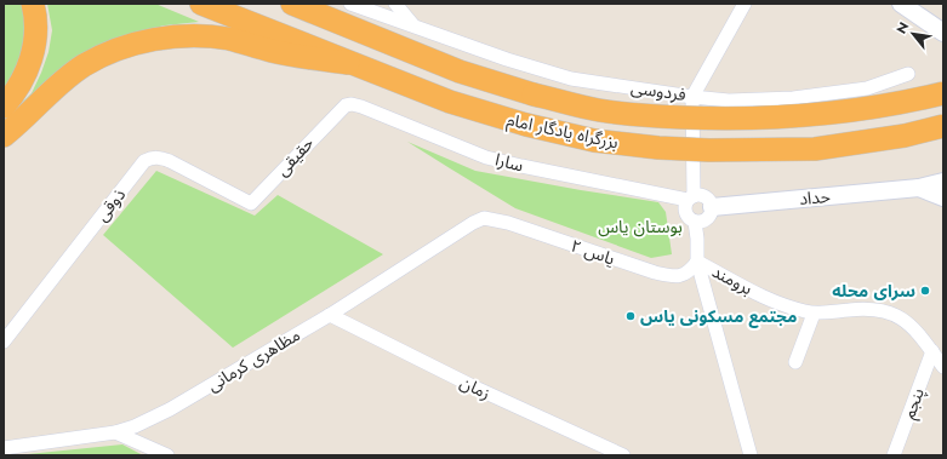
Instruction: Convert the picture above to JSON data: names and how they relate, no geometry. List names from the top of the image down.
{
  "streets": {
    "highway": ["بزرگراه یادگار امام"],
    "street": [
      "فردوسی",
      "حقیقی",
      "سارا",
      "حداد",
      "ذوقی",
      "یاس ۲",
      "برومند",
      "مظاهری کرمانی",
      "زمان",
      "پنجم"
    ]
  },
  "crossings": [
    ["حقیقی", "سارا"],
    ["حقیقی", "ذوقی"],
    ["سارا", "حداد"],
    ["یاس ۲", "برومند"],
    ["یاس ۲", "مظاهری کرمانی"],
    ["برومند", "پنجم"],
    ["مظاهری کرمانی", "زمان"]
  ],
  "parks": ["بوستان یاس"],
  "places": ["سرای محله", "مجتمع مسکونی یاس"],
  "north": "top left"
}
